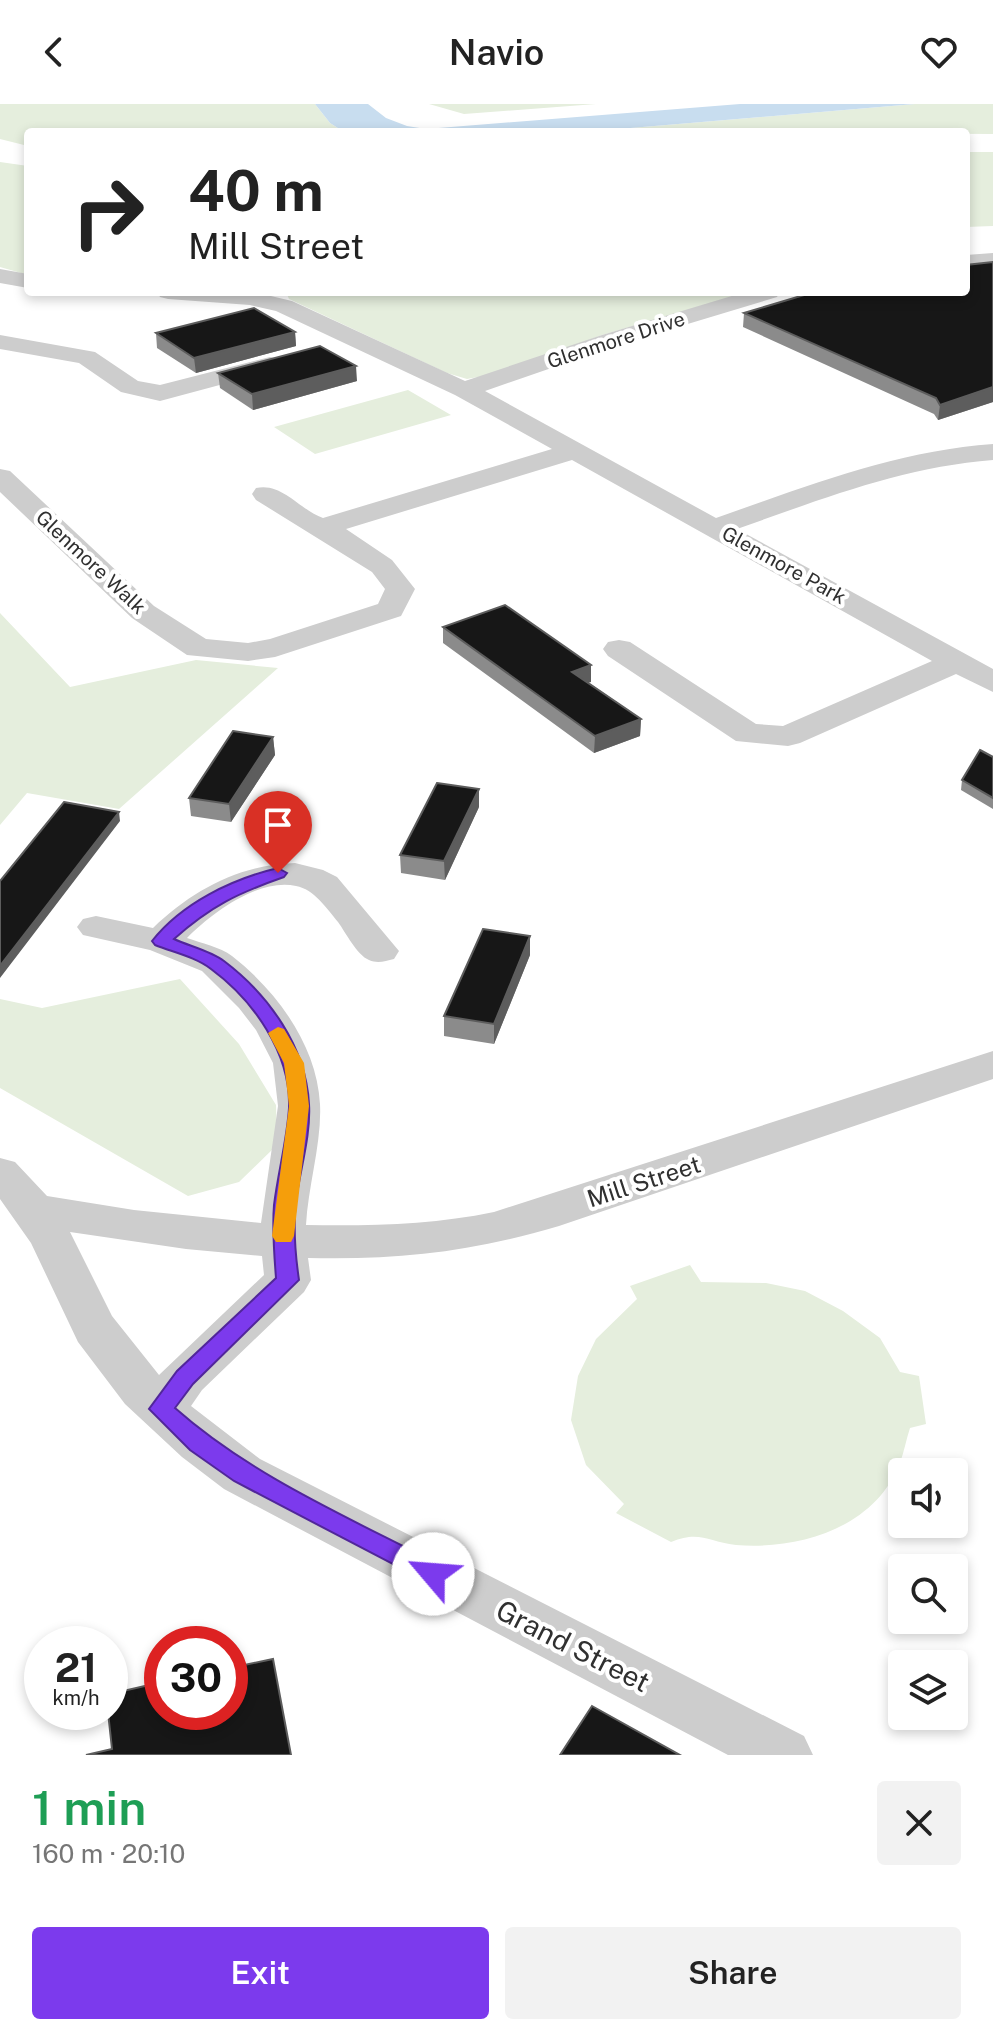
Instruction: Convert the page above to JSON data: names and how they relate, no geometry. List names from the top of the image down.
{
  "streets": {
    "street": [
      "Glenmore Drive",
      "Glenmore Walk",
      "Glenmore Park",
      "Mill Street",
      "Grand Street"
    ]
  },
  "crossings": [
    ["Glenmore Drive", "Glenmore Park"],
    ["Mill Street", "Grand Street"]
  ],
  "page": {
    "header": "Navio",
    "turn": ["40 m", "Mill Street"],
    "speed": "21 km/h",
    "limit": "30",
    "heading": ["1 min", "160 m · 20:10"],
    "buttons": ["Exit", "Share"]
  }
}
